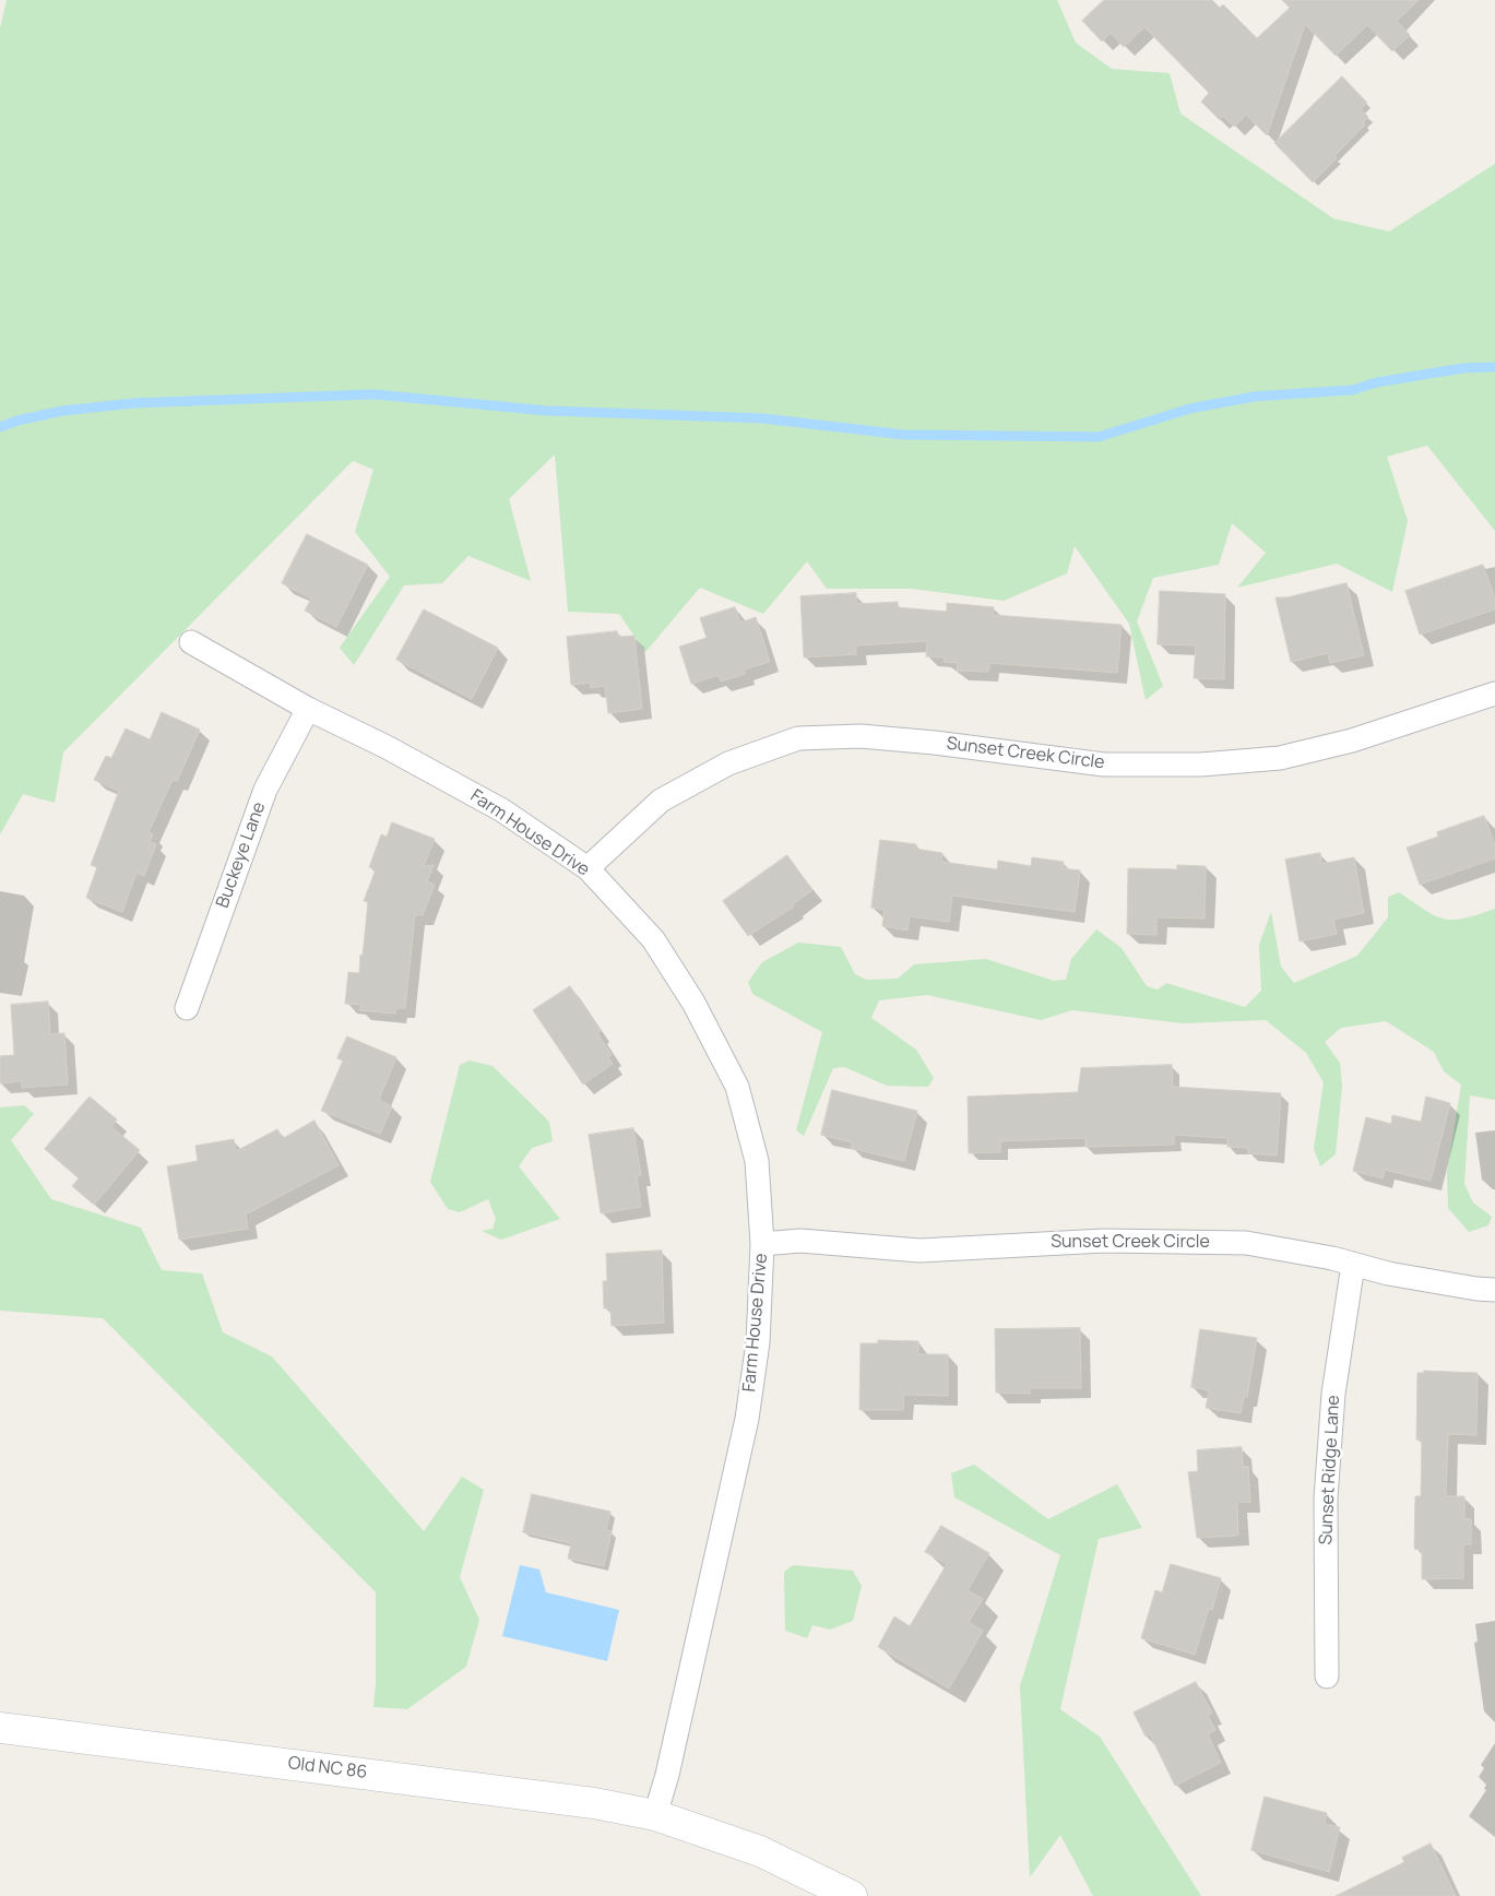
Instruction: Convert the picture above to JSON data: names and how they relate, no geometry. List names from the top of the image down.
{
  "streets": {
    "main road": ["Old NC 86"],
    "street": [
      "Sunset Creek Circle",
      "Farm House Drive",
      "Buckeye Lane",
      "Sunset Ridge Lane"
    ]
  },
  "crossings": [
    ["Sunset Creek Circle", "Farm House Drive"],
    ["Sunset Creek Circle", "Sunset Ridge Lane"],
    ["Farm House Drive", "Buckeye Lane"],
    ["Farm House Drive", "Old NC 86"]
  ]
}
